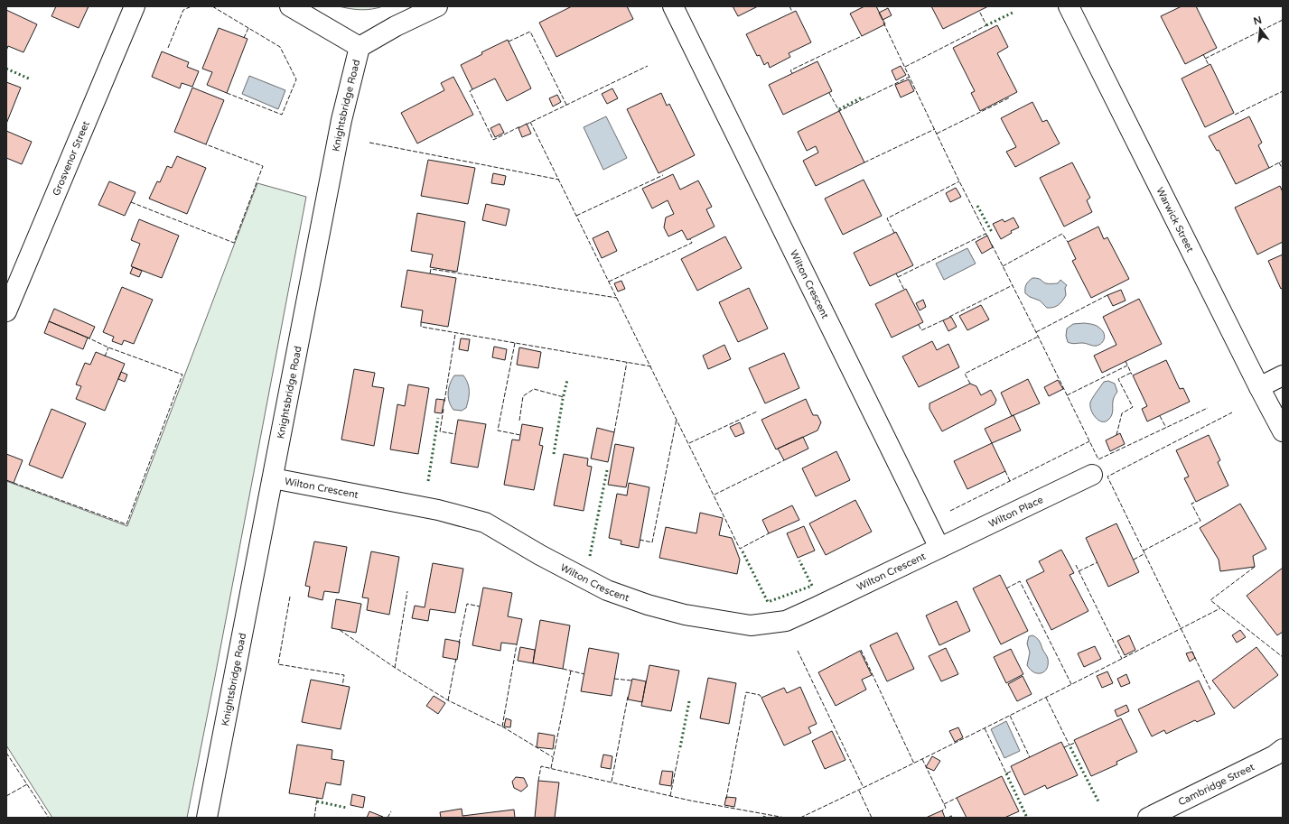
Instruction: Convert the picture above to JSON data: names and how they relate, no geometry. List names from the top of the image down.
{
  "streets": {
    "street": [
      "Knightsbridge Road",
      "Grosvenor Street",
      "Warwick Street",
      "Wilton Crescent",
      "Wilton Place",
      "Cambridge Street"
    ]
  },
  "crossings": [
    ["Knightsbridge Road", "Wilton Crescent"],
    ["Wilton Crescent", "Wilton Place"]
  ],
  "north": "top"
}
